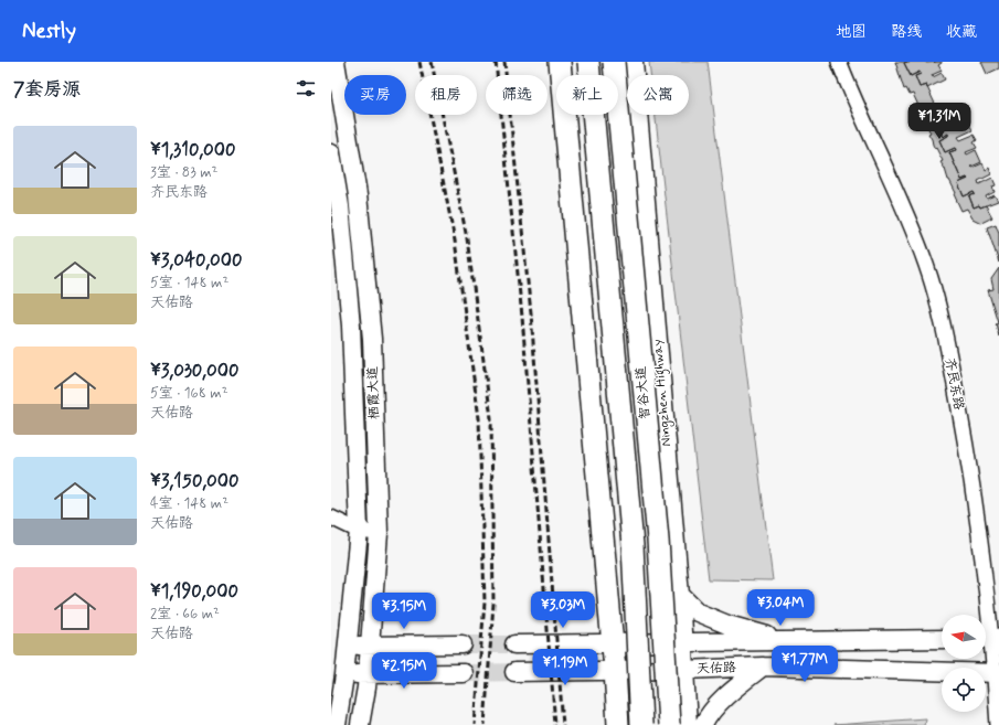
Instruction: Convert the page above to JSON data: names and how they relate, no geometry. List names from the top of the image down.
{
  "streets": {
    "highway": ["智谷大道"],
    "main road": ["栖霞大道", "Ningzhen Highway", "天佑路"],
    "street": ["齐民东路"]
  },
  "crossings": [
    ["齐民东路", "天佑路"],
    ["Ningzhen Highway", "天佑路"]
  ],
  "north": "left",
  "page": {
    "header": "Nestly",
    "nav": ["地图", "路线", "收藏"],
    "heading": "7套房源",
    "chip": [
      "买房",
      "租房",
      "筛选",
      "新上",
      "公寓"
    ],
    "price": [
      "¥1.31M",
      "¥3.04M",
      "¥3.03M",
      "¥3.15M",
      "¥1.77M",
      "¥1.19M",
      "¥2.15M"
    ],
    "list": [
      {
        "name": "¥1,310,000",
        "note": "3室 · 83 m² · 齐民东路"
      },
      {
        "name": "¥3,040,000",
        "note": "5室 · 148 m² · 天佑路"
      },
      {
        "name": "¥3,030,000",
        "note": "5室 · 168 m² · 天佑路"
      },
      {
        "name": "¥3,150,000",
        "note": "4室 · 148 m² · 天佑路"
      },
      {
        "name": "¥1,190,000",
        "note": "2室 · 66 m² · 天佑路"
      }
    ]
  }
}
